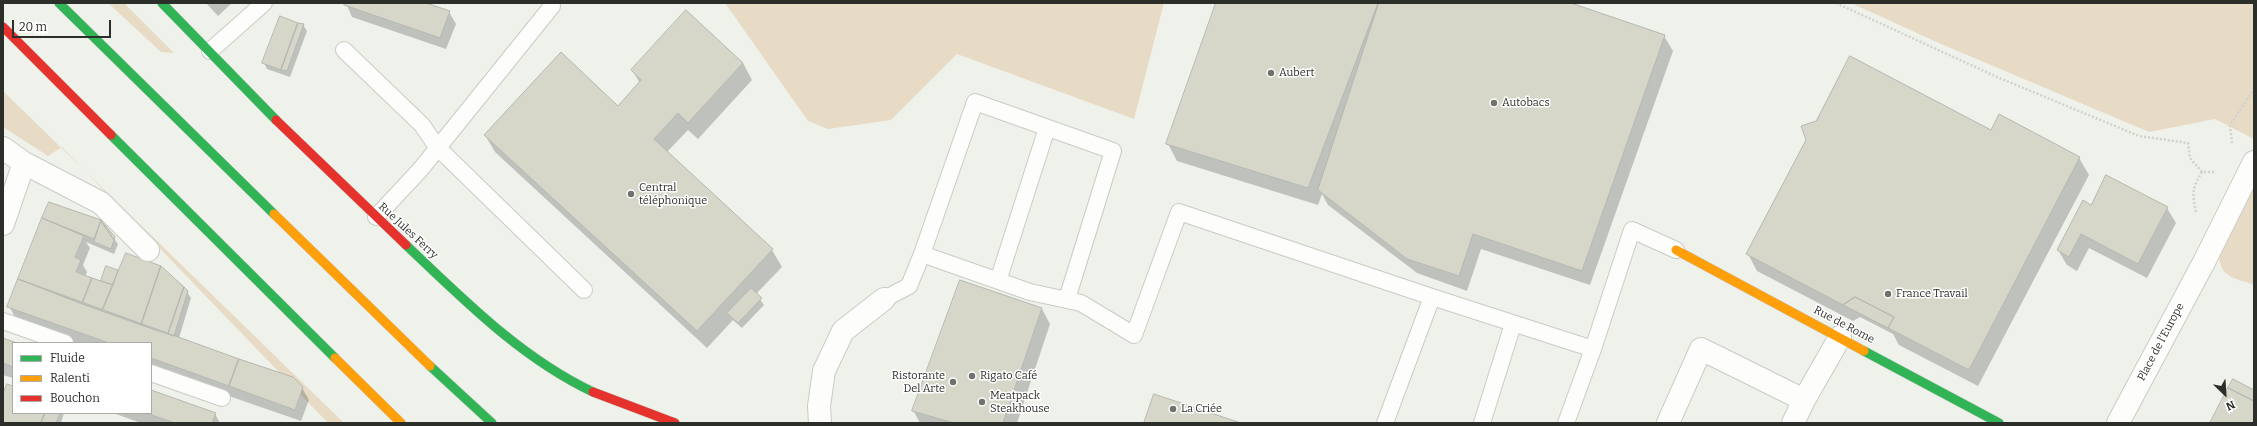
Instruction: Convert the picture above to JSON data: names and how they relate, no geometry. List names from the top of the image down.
{
  "streets": {
    "main road": ["Rue Jules Ferry", "Rue de Rome"],
    "street": ["Place de l'Europe"]
  },
  "places": [
    "Aubert",
    "Autobacs",
    "Central téléphonique",
    "France Travail",
    "Rigato Café",
    "Ristorante Del Arte",
    "Meatpack Steakhouse",
    "La Criée"
  ],
  "legend": ["Fluide", "Ralenti", "Bouchon"],
  "scale_bar": "20 m",
  "north": "bottom right"
}
